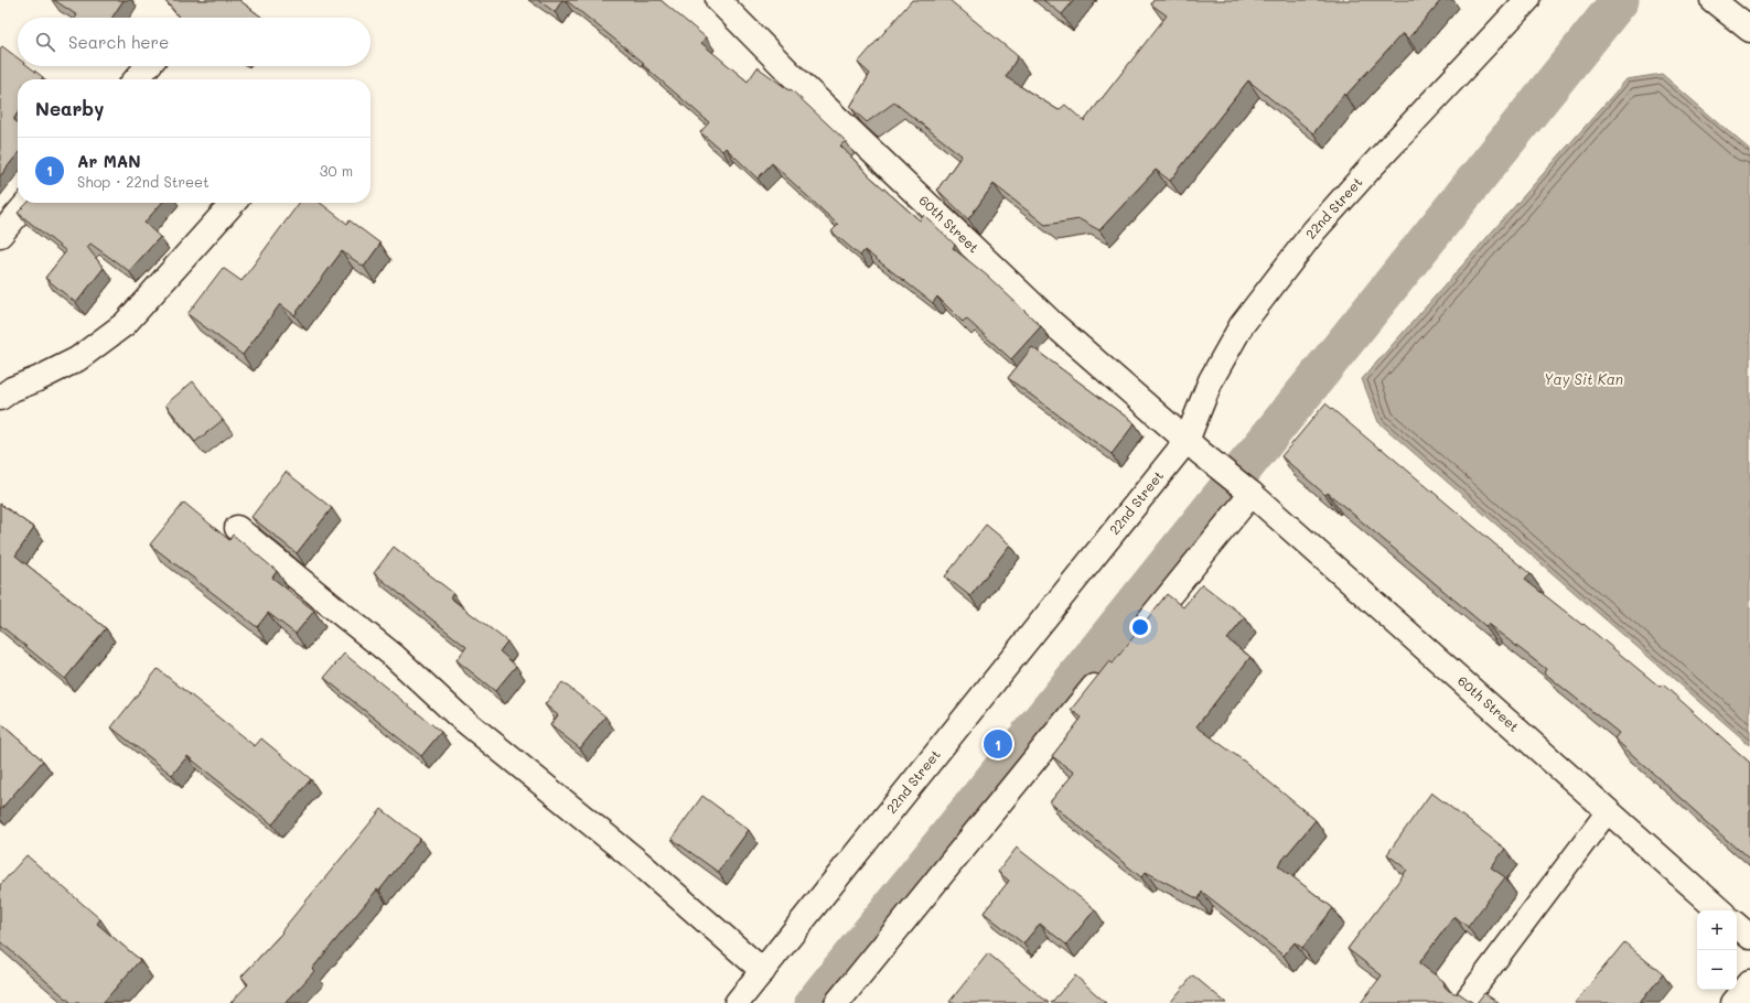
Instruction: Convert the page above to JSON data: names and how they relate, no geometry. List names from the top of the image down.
{
  "streets": {
    "street": ["22nd Street", "60th Street"]
  },
  "crossings": [
    ["22nd Street", "60th Street"]
  ],
  "water": ["Yay Sit Kan"],
  "page": {
    "search": "Search here",
    "heading": "Nearby",
    "list": [
      {
        "mark": "1",
        "name": "Ar MAN",
        "note": "Shop · 22nd Street",
        "value": "30 m"
      }
    ],
    "pins": "1",
    "map_buttons": ["+", "−"]
  }
}
